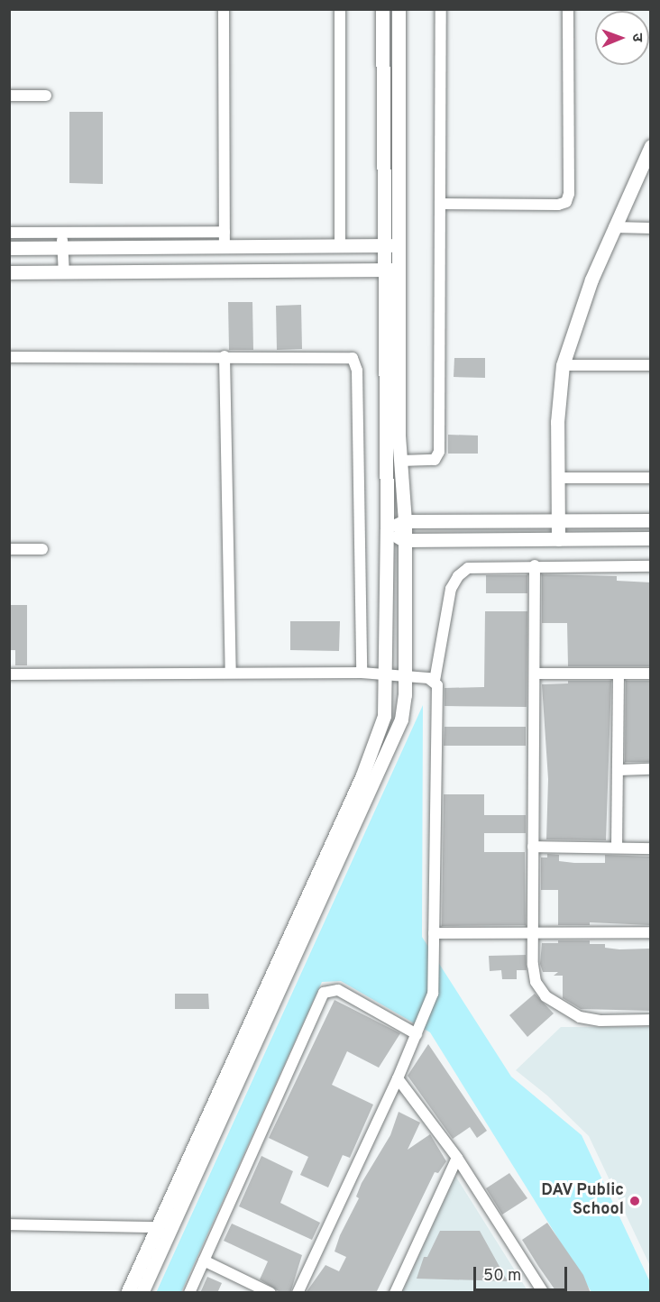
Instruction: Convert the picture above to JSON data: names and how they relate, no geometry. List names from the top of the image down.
{
  "places": ["DAV Public School"],
  "scale_bar": "50 m",
  "north": "right"
}
